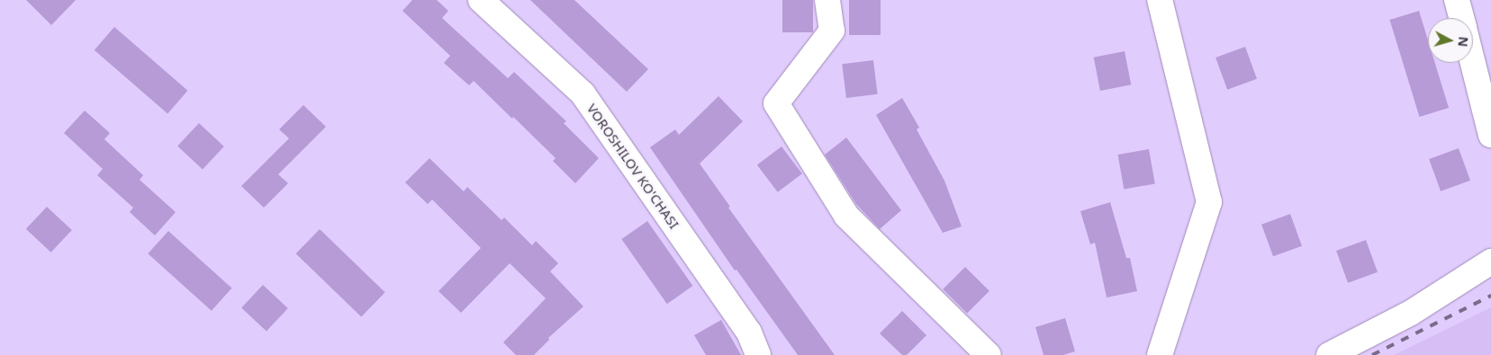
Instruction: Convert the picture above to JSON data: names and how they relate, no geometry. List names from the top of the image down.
{
  "streets": {
    "street": ["VOROSHILOV KO'CHASI"]
  },
  "north": "right"
}
